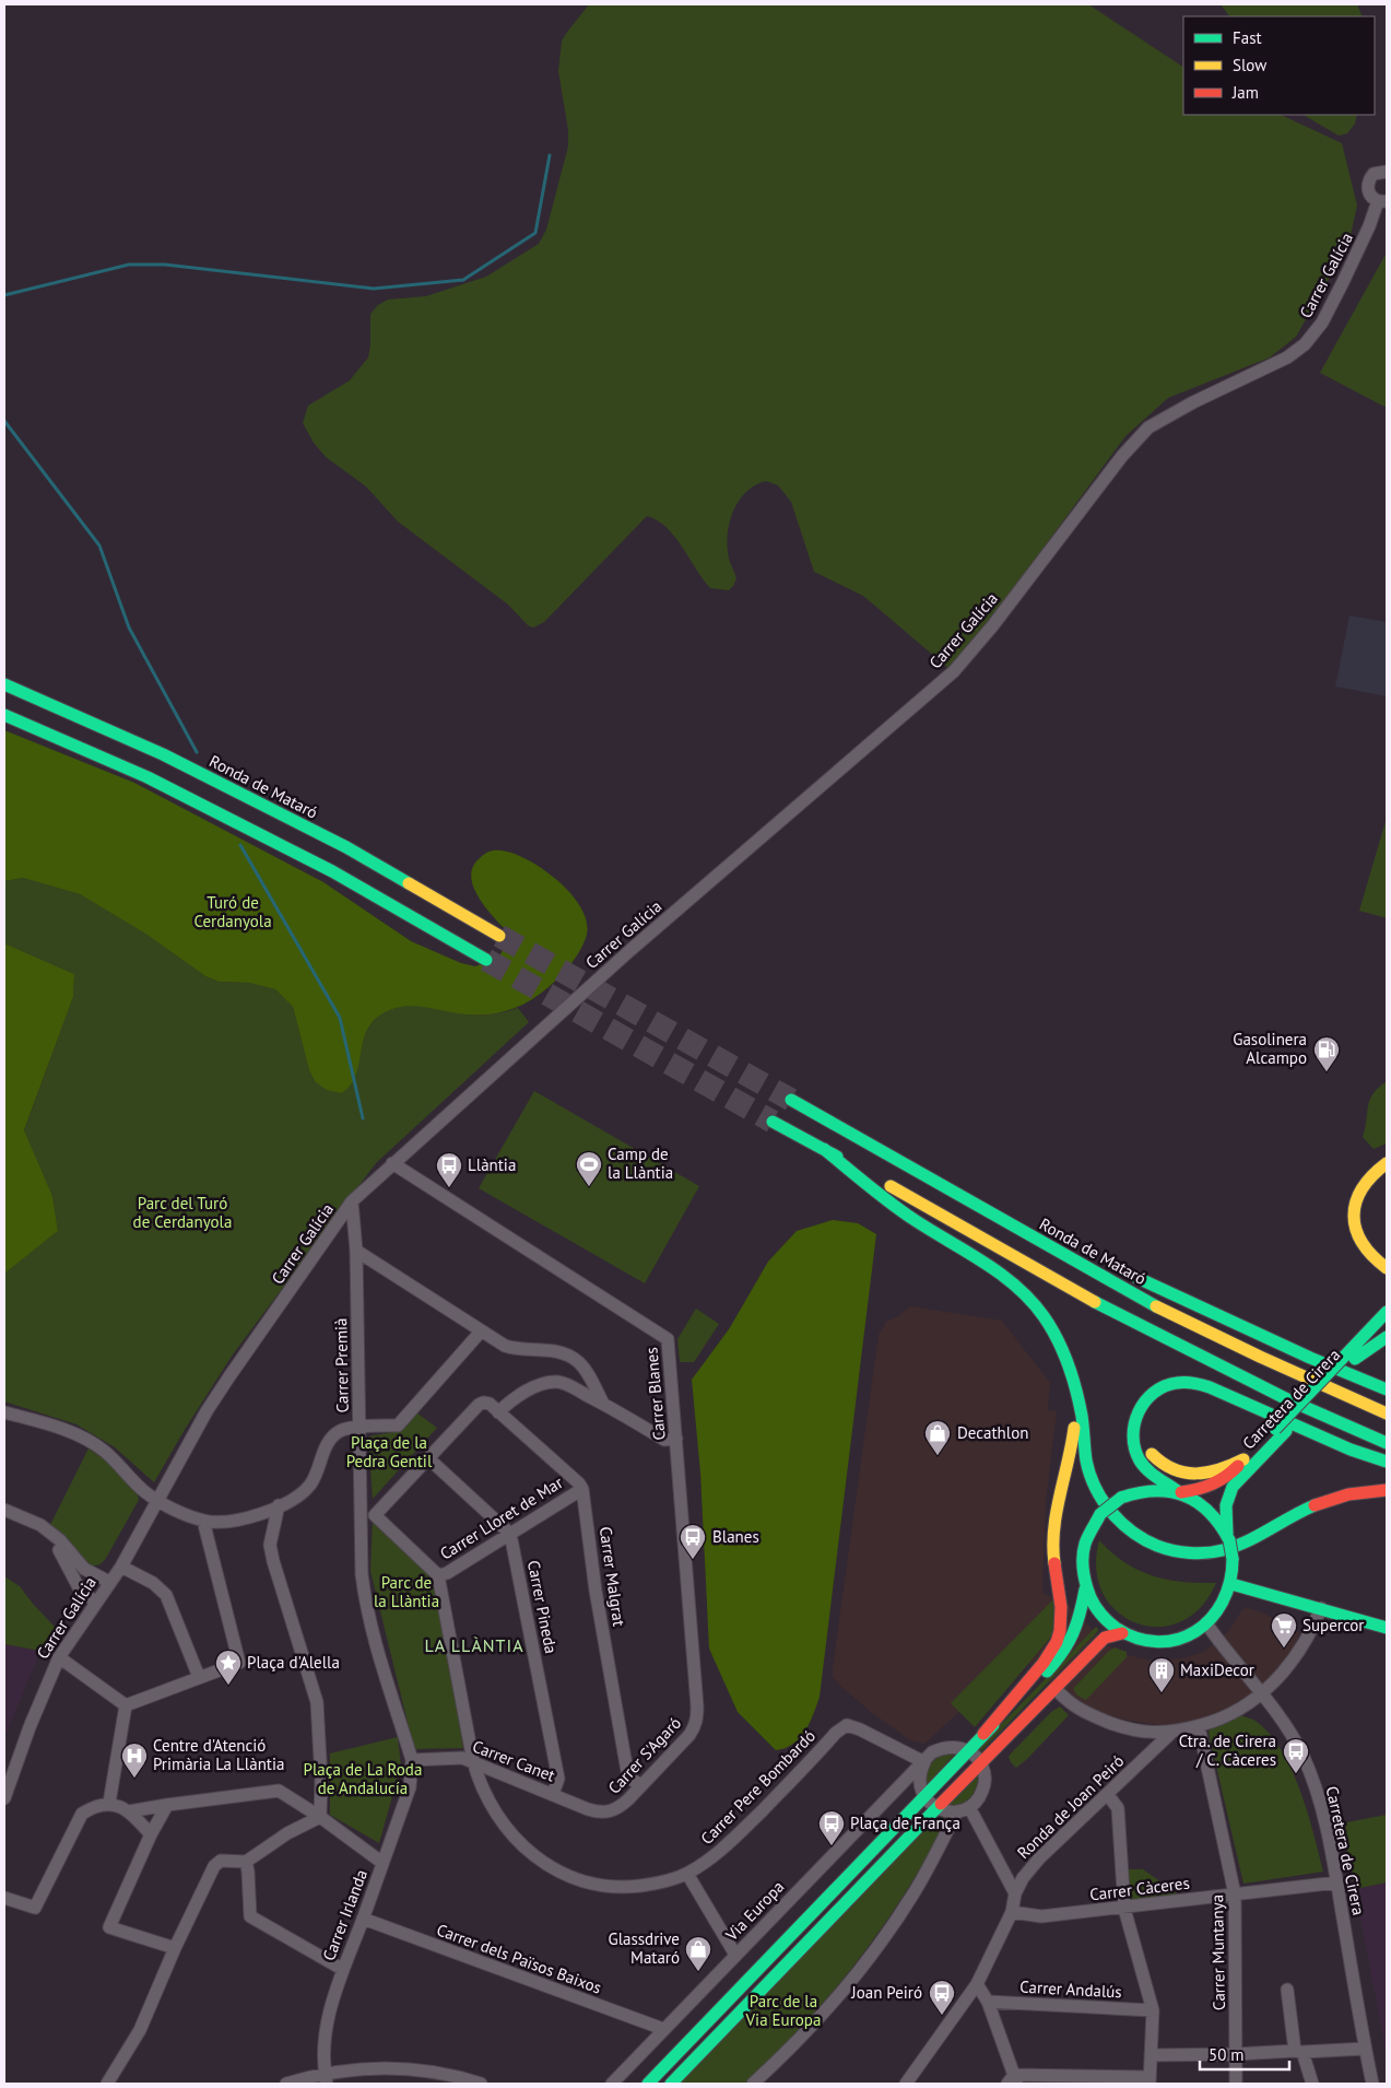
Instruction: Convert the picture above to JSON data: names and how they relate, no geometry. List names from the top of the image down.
{
  "streets": {
    "main road": ["Ronda de Mataró", "Carretera de Cirera"],
    "street": [
      "Carrer Galícia",
      "Carrer Premià",
      "Carrer Blanes",
      "Carrer Lloret de Mar",
      "Carrer Malgrat",
      "Carrer Pineda",
      "Carrer S'Agaró",
      "Carrer Canet",
      "Carrer Pere Bombardó",
      "Ronda de Joan Peiró",
      "Carrer Càceres",
      "Via Europa",
      "Carrer Irlanda",
      "Carrer Muntanya",
      "Carrer dels Països Baixos",
      "Carrer Andalús"
    ]
  },
  "crossings": [
    ["Carrer Galícia", "Carrer Premià"],
    ["Carrer Galícia", "Carrer Blanes"],
    ["Carrer Premià", "Carrer Canet"],
    ["Carrer Premià", "Carrer Irlanda"],
    ["Carrer Blanes", "Carrer S'Agaró"],
    ["Carretera de Cirera", "Carrer Càceres"],
    ["Carrer Lloret de Mar", "Carrer Malgrat"],
    ["Carrer Lloret de Mar", "Carrer Pineda"],
    ["Carrer Lloret de Mar", "Carrer Pere Bombardó"],
    ["Carrer Malgrat", "Carrer S'Agaró"],
    ["Carrer Pineda", "Carrer Canet"],
    ["Carrer S'Agaró", "Carrer Canet"],
    ["Carrer Canet", "Carrer Pere Bombardó"],
    ["Carrer Canet", "Carrer Irlanda"],
    ["Carrer Pere Bombardó", "Via Europa"],
    ["Ronda de Joan Peiró", "Carrer Càceres"],
    ["Carrer Càceres", "Carrer Muntanya"],
    ["Via Europa", "Carrer dels Països Baixos"],
    ["Carrer Irlanda", "Carrer dels Països Baixos"]
  ],
  "districts": ["LA LLÀNTIA"],
  "parks": [
    "Turó de Cerdanyola",
    "Parc del Turó de Cerdanyola",
    "Plaça de la Pedra Gentil",
    "Parc de la Llàntia",
    "Plaça de La Roda de Andalucía",
    "Parc de la Via Europa"
  ],
  "places": {
    "fuel station": ["Gasolinera Alcampo"],
    "sports": ["Camp de la Llàntia"],
    "bus stop": [
      "Llàntia",
      "Blanes",
      "Ctra. de Cirera / C. Càceres",
      "Plaça de França",
      "Joan Peiró"
    ],
    "shop": ["Decathlon", "Glassdrive Mataró"],
    "supermarket": ["Supercor"],
    "place": ["Plaça d'Alella"],
    "building": ["MaxiDecor"],
    "hospital": ["Centre d'Atenció Primària La Llàntia"]
  },
  "legend": ["Fast", "Slow", "Jam"],
  "scale_bar": "50 m"
}
